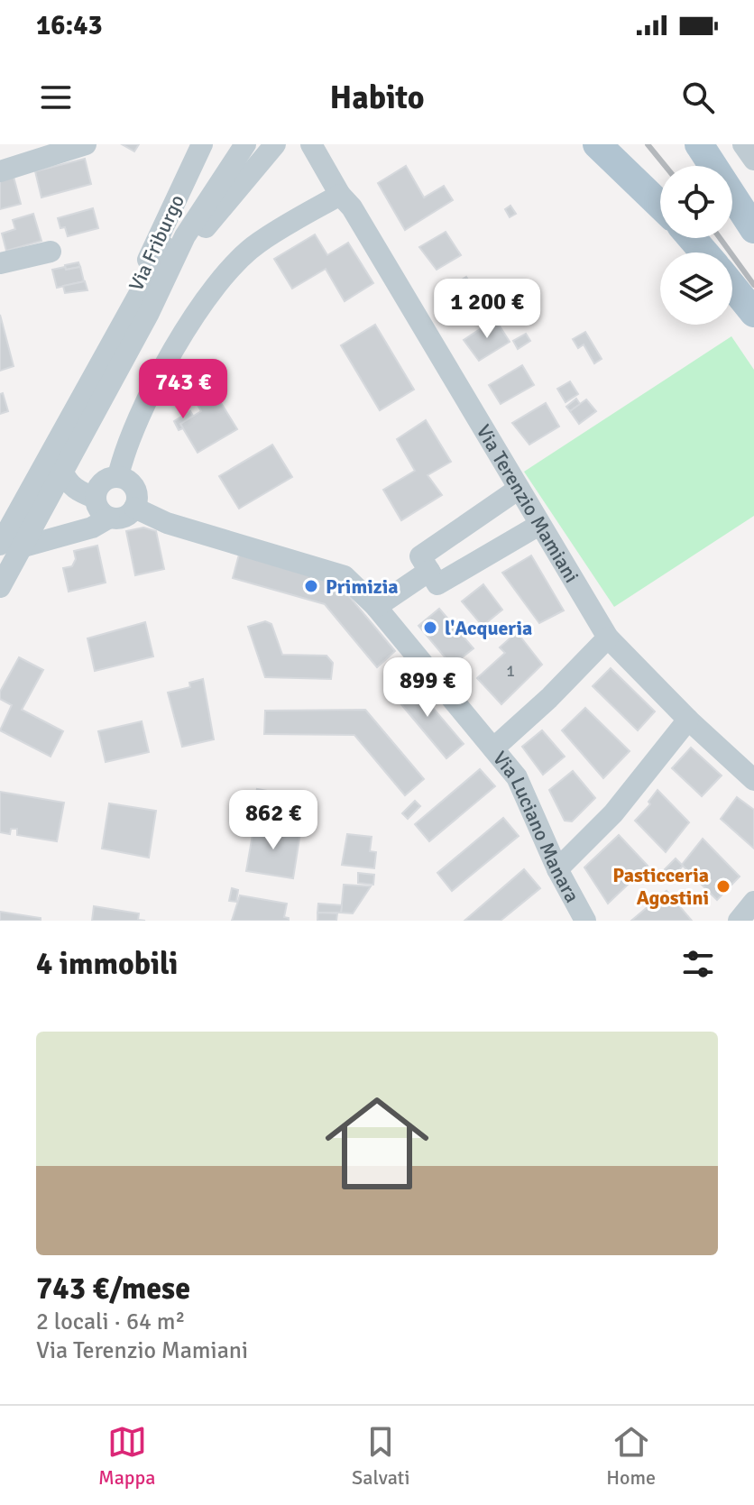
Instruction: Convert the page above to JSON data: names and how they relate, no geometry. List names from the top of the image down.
{
  "streets": {
    "street": ["Via Friburgo", "Via Terenzio Mamiani", "Via Luciano Manara"]
  },
  "places": ["Primizia", "l'Acqueria", "Pasticceria Agostini"],
  "house_numbers": ["1"],
  "page": {
    "status": "16:43",
    "header": "Habito",
    "price": [
      "1 200 €",
      "743 €",
      "899 €",
      "862 €"
    ],
    "heading": "4 immobili",
    "list": [
      {
        "name": "743 €/mese",
        "note": "2 locali · 64 m² · Via Terenzio Mamiani"
      }
    ],
    "tabs": ["Mappa", "Salvati", "Home"]
  }
}
